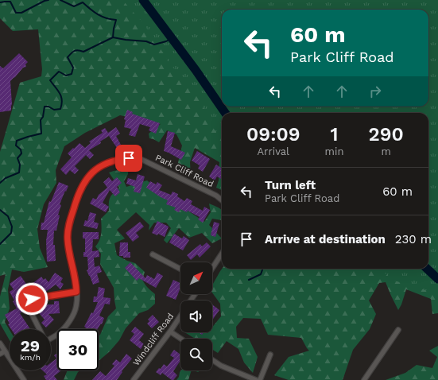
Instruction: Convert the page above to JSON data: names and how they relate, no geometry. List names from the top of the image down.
{
  "streets": {
    "street": ["Park Cliff Road", "Windcliff Road"]
  },
  "north": "top right",
  "page": {
    "turn": ["60 m", "Park Cliff Road"],
    "eta": [
      "09:09",
      "Arrival",
      "1",
      "min",
      "290",
      "m"
    ],
    "list": [
      {
        "name": "Turn left",
        "note": "Park Cliff Road",
        "value": "60 m"
      },
      {
        "name": "Arrive at destination",
        "value": "230 m"
      }
    ],
    "speed": "29 km/h",
    "limit": "30"
  }
}
